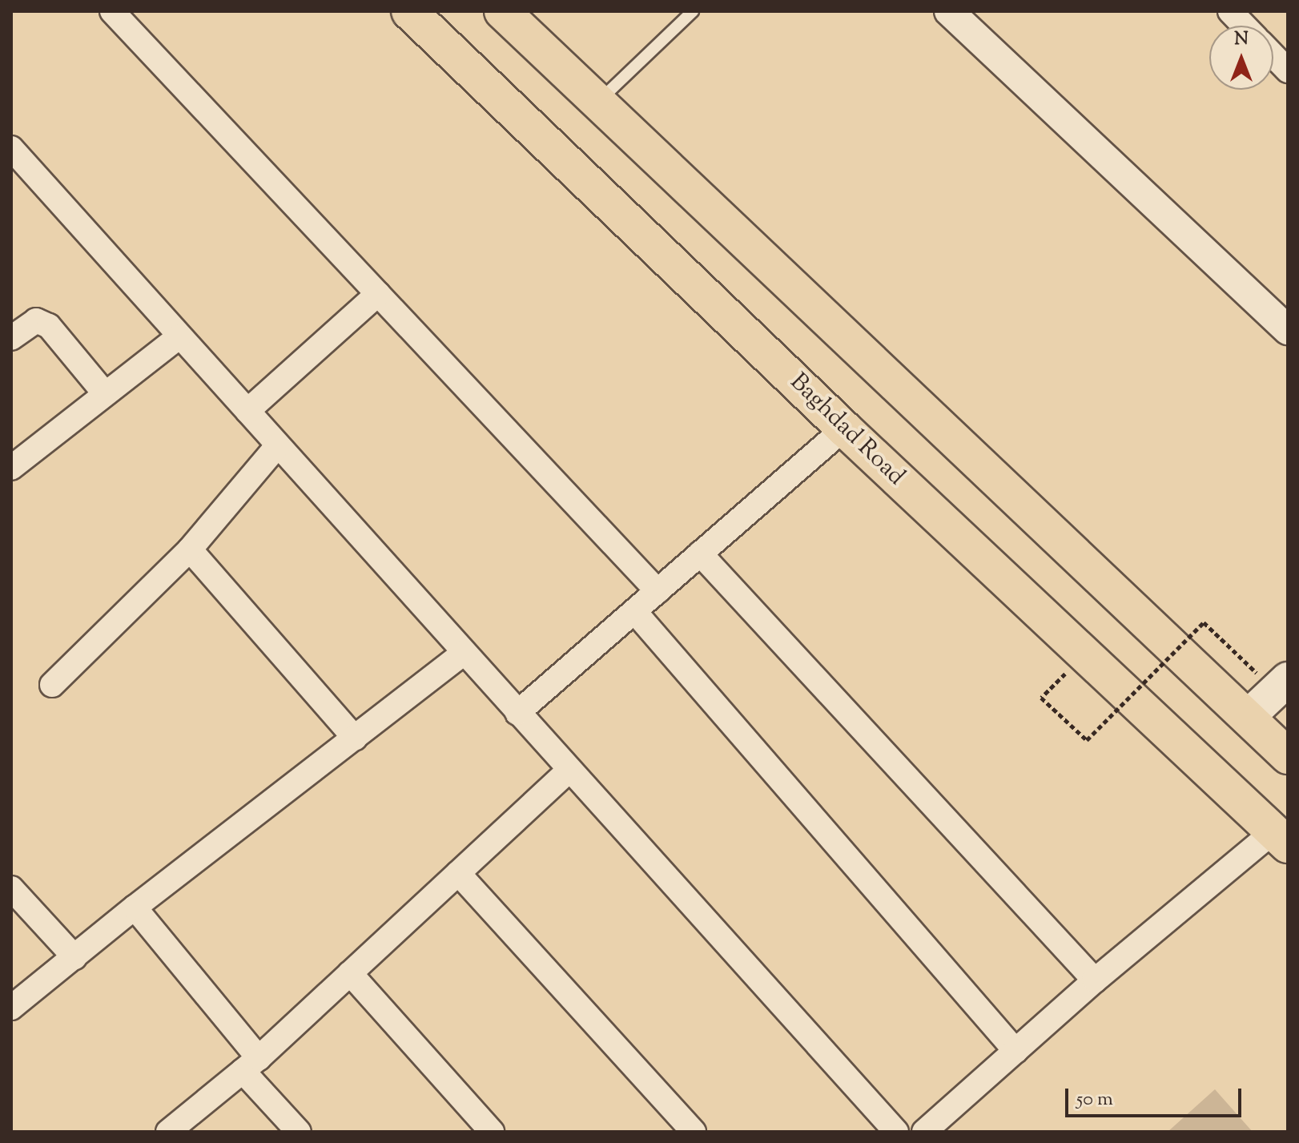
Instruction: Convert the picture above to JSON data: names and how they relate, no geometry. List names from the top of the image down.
{
  "streets": {
    "highway": ["Baghdad Road"]
  },
  "scale_bar": "50 m",
  "north": "top"
}
